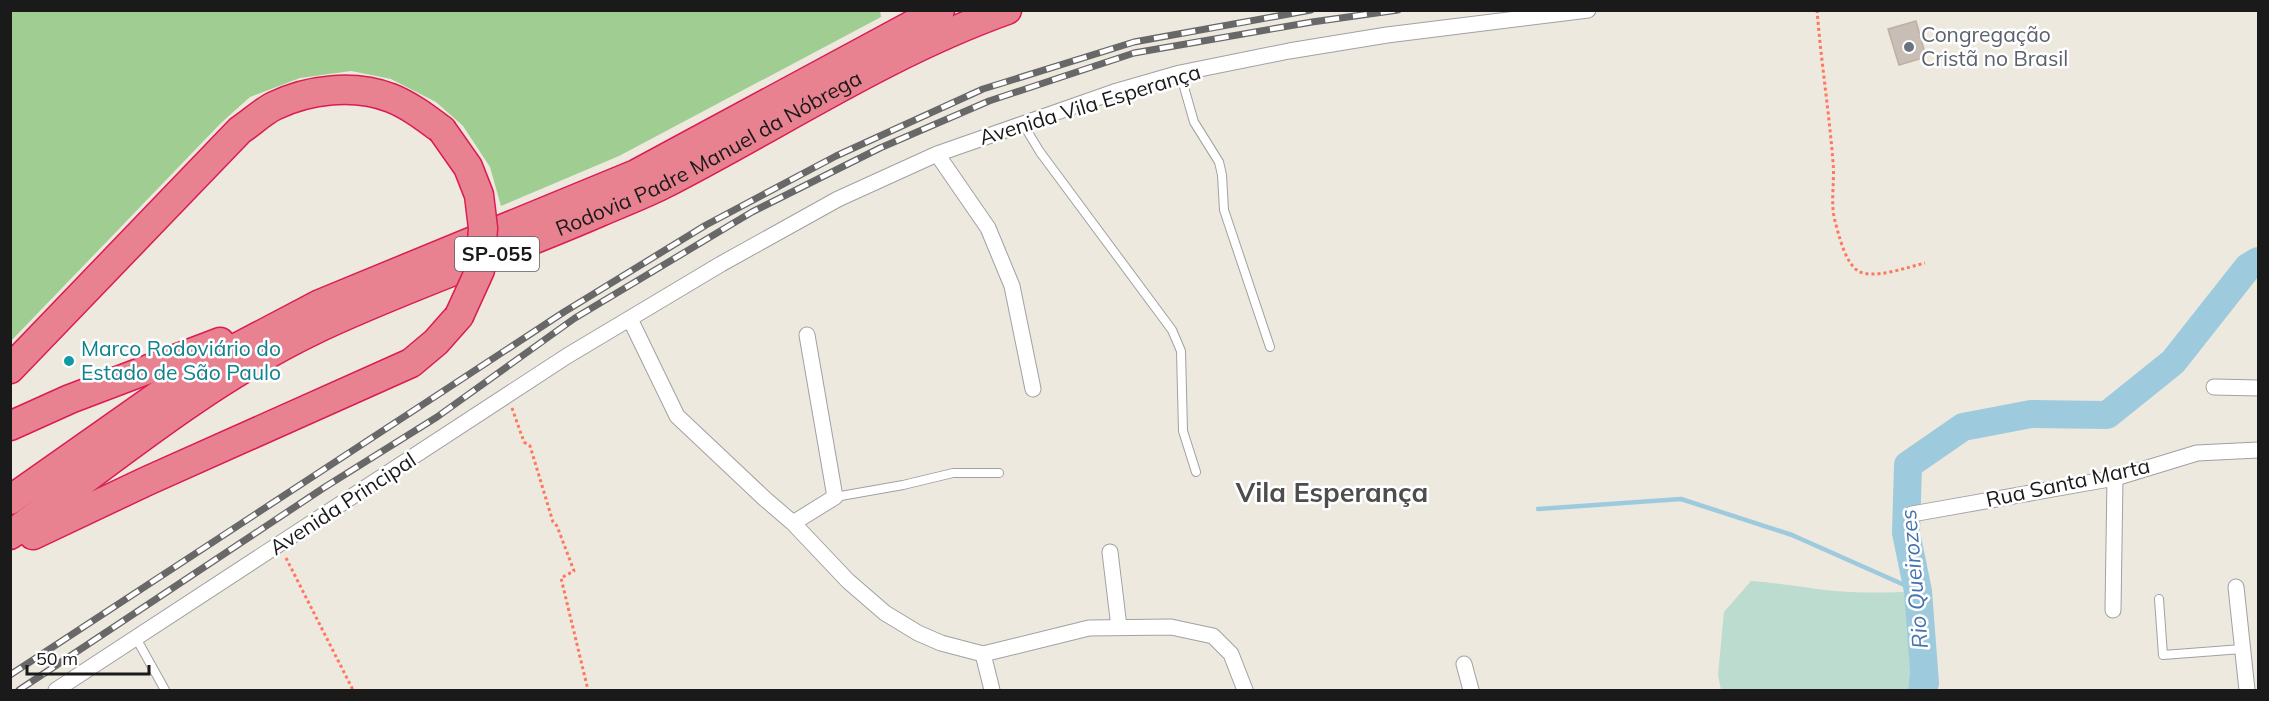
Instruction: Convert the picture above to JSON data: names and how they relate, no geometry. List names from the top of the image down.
{
  "streets": {
    "highway": ["Rodovia Padre Manuel da Nóbrega", "SP-055"],
    "street": ["Avenida Vila Esperança", "Rua Santa Marta", "Avenida Principal"]
  },
  "crossings": [
    ["Avenida Vila Esperança", "Avenida Principal"]
  ],
  "districts": ["Vila Esperança"],
  "water": ["Rio Queirozes"],
  "places": ["Congregação Cristã no Brasil", "Marco Rodoviário do Estado de São Paulo"],
  "scale_bar": "50 m"
}
